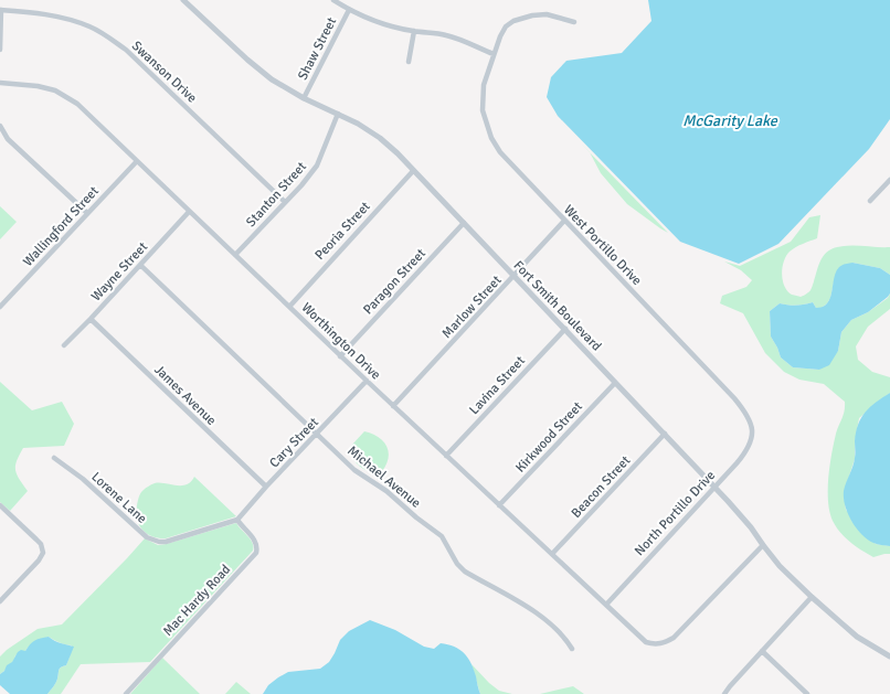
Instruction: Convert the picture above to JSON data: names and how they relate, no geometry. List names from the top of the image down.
{
  "streets": {
    "street": [
      "Shaw Street",
      "Swanson Drive",
      "Stanton Street",
      "Wallingford Street",
      "Peoria Street",
      "West Portillo Drive",
      "Wayne Street",
      "Paragon Street",
      "Fort Smith Boulevard",
      "Marlow Street",
      "Worthington Drive",
      "Lavina Street",
      "James Avenue",
      "Kirkwood Street",
      "Cary Street",
      "Michael Avenue",
      "Beacon Street",
      "Lorene Lane",
      "North Portillo Drive",
      "Mac Hardy Road"
    ]
  },
  "crossings": [
    ["Shaw Street", "Fort Smith Boulevard"],
    ["Swanson Drive", "Stanton Street"],
    ["Stanton Street", "Fort Smith Boulevard"],
    ["Stanton Street", "Worthington Drive"],
    ["Wallingford Street", "Worthington Drive"],
    ["Peoria Street", "Fort Smith Boulevard"],
    ["Peoria Street", "Worthington Drive"],
    ["West Portillo Drive", "Marlow Street"],
    ["West Portillo Drive", "North Portillo Drive"],
    ["Wayne Street", "Worthington Drive"],
    ["Wayne Street", "James Avenue"],
    ["Wayne Street", "Michael Avenue"],
    ["Paragon Street", "Fort Smith Boulevard"],
    ["Paragon Street", "Worthington Drive"],
    ["Fort Smith Boulevard", "Marlow Street"],
    ["Fort Smith Boulevard", "Worthington Drive"],
    ["Fort Smith Boulevard", "Lavina Street"],
    ["Fort Smith Boulevard", "Kirkwood Street"],
    ["Fort Smith Boulevard", "Beacon Street"],
    ["Fort Smith Boulevard", "North Portillo Drive"],
    ["Marlow Street", "Worthington Drive"],
    ["Worthington Drive", "Lavina Street"],
    ["Worthington Drive", "Kirkwood Street"],
    ["Worthington Drive", "Cary Street"],
    ["Worthington Drive", "Beacon Street"],
    ["Worthington Drive", "North Portillo Drive"],
    ["James Avenue", "Cary Street"],
    ["Cary Street", "Michael Avenue"],
    ["Cary Street", "Lorene Lane"],
    ["Cary Street", "Mac Hardy Road"],
    ["Lorene Lane", "Mac Hardy Road"]
  ],
  "water": ["McGarity Lake"]
}
